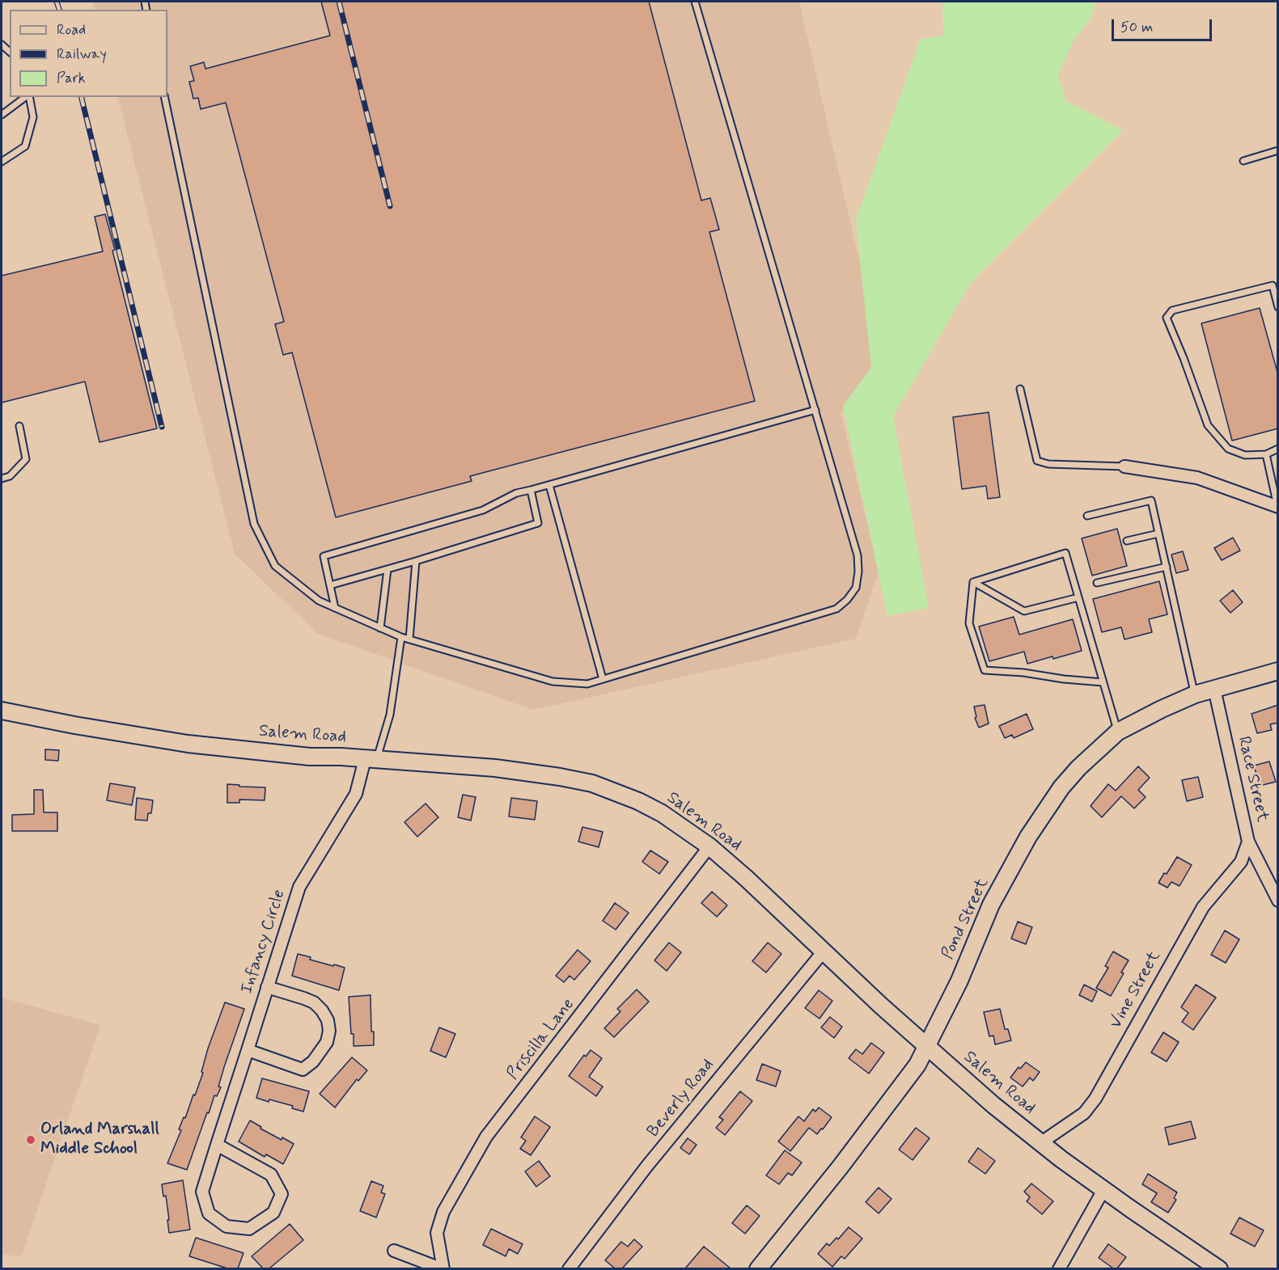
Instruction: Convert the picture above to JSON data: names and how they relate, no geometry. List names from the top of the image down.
{
  "streets": {
    "main road": ["Salem Road", "Pond Street"],
    "street": [
      "Race Street",
      "Infancy Circle",
      "Vine Street",
      "Priscilla Lane",
      "Beverly Road"
    ]
  },
  "crossings": [
    ["Salem Road", "Pond Street"],
    ["Salem Road", "Infancy Circle"],
    ["Salem Road", "Vine Street"],
    ["Salem Road", "Priscilla Lane"],
    ["Salem Road", "Beverly Road"],
    ["Race Street", "Pond Street"],
    ["Race Street", "Vine Street"]
  ],
  "places": ["Orland Marshall Middle School"],
  "legend": ["Road", "Railway", "Park"],
  "scale_bar": "50 m"
}
